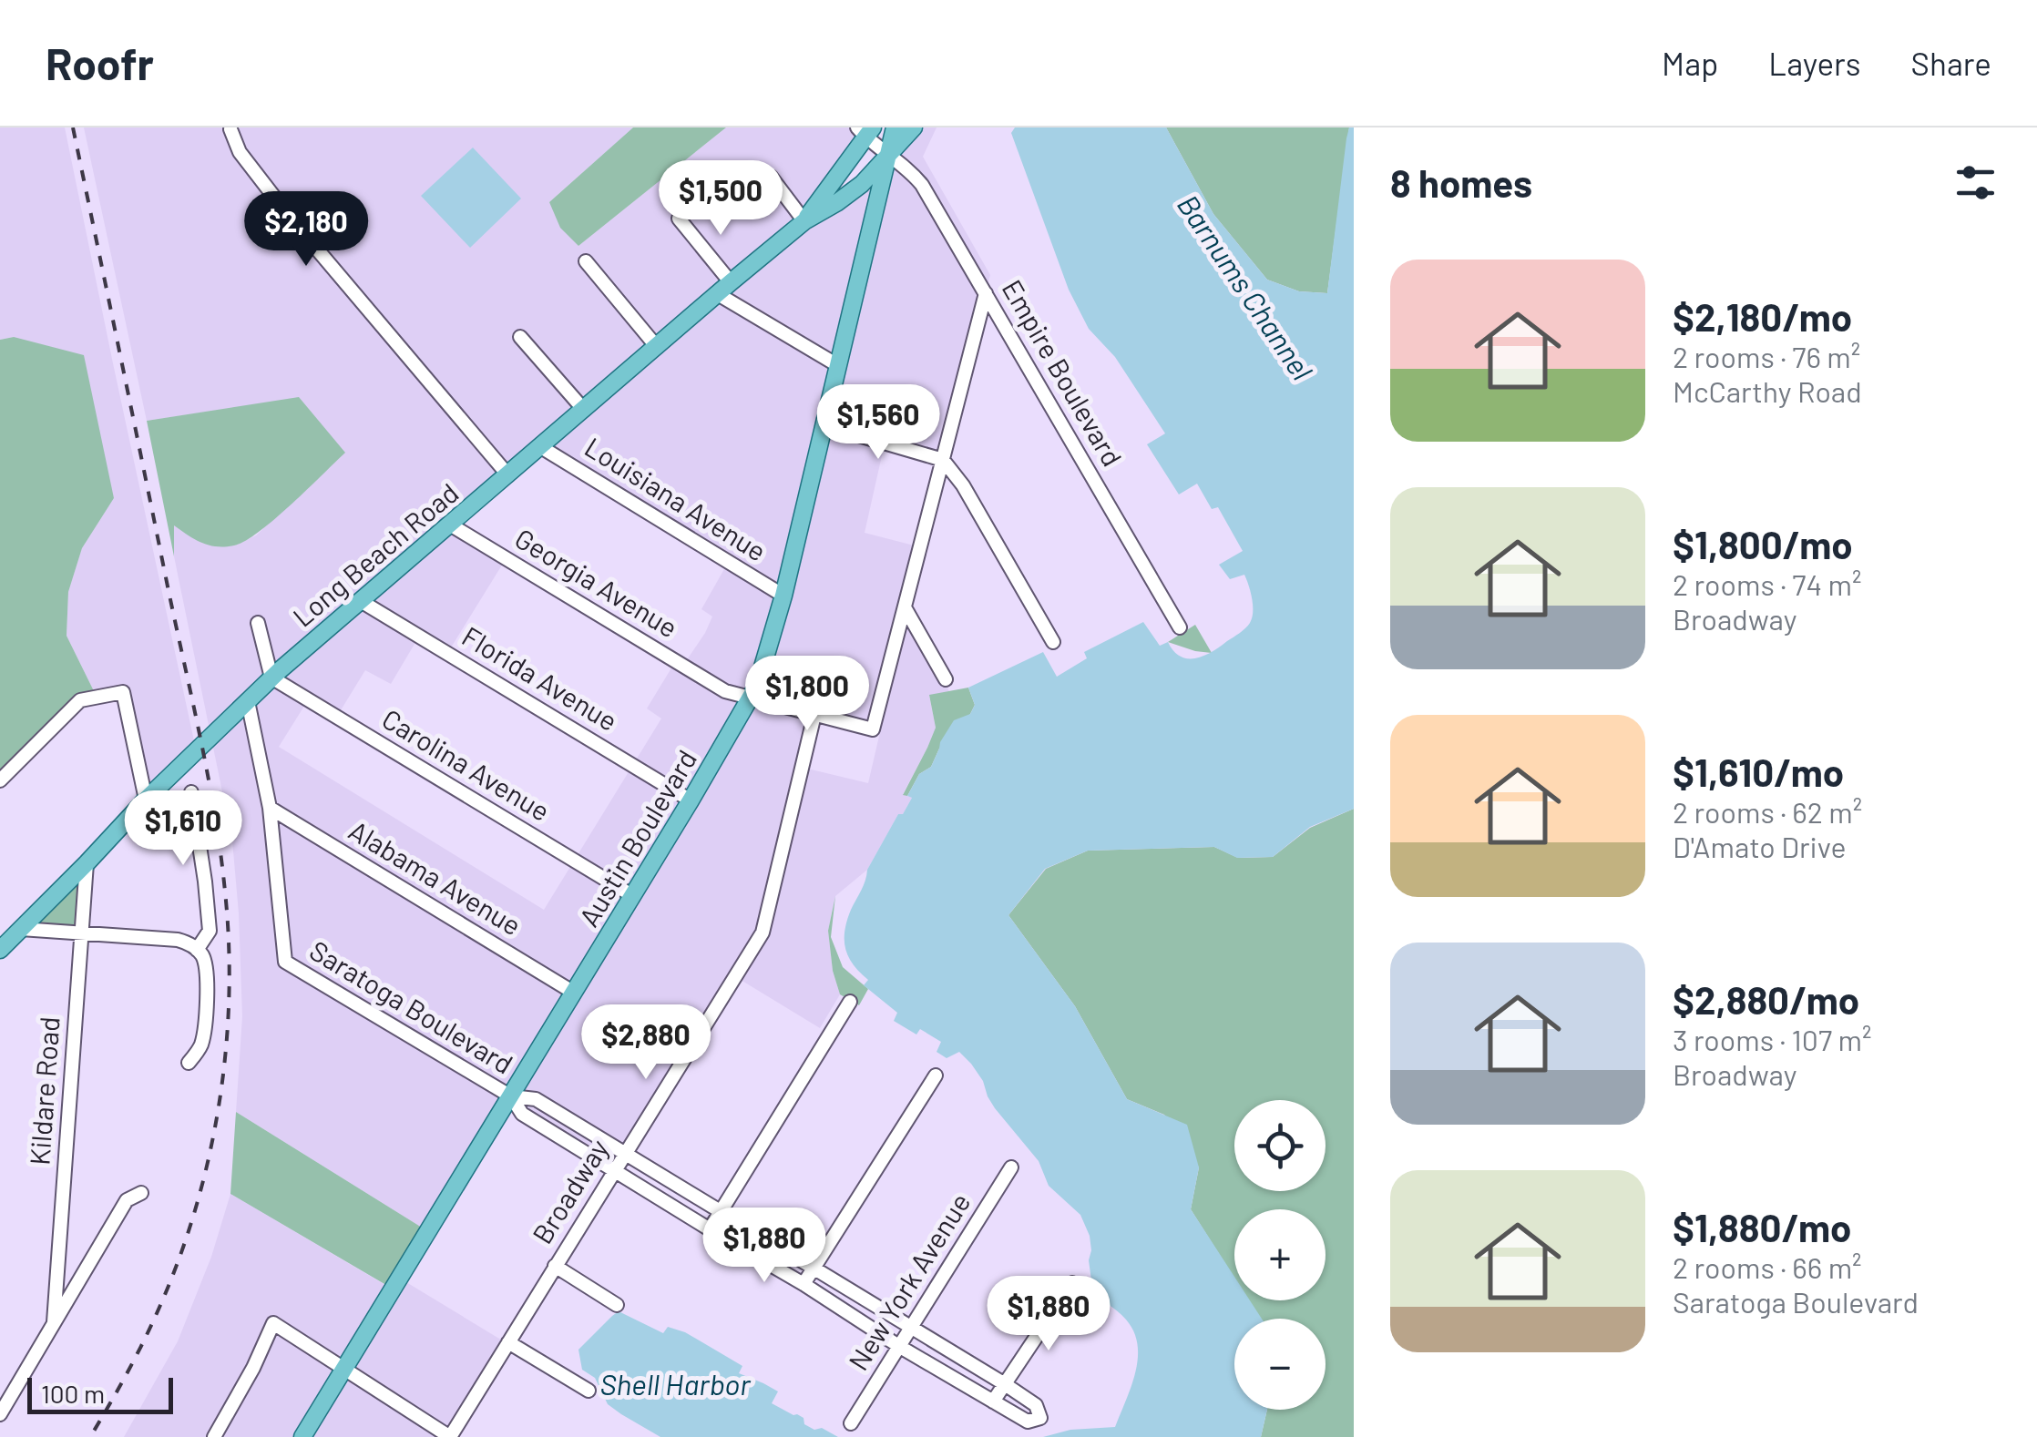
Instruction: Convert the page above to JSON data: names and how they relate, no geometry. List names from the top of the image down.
{
  "streets": {
    "main road": ["Long Beach Road", "Austin Boulevard"],
    "street": [
      "Empire Boulevard",
      "Louisiana Avenue",
      "Georgia Avenue",
      "Florida Avenue",
      "Carolina Avenue",
      "Alabama Avenue",
      "Saratoga Boulevard",
      "Kildare Road",
      "Broadway",
      "New York Avenue"
    ]
  },
  "crossings": [
    ["Empire Boulevard", "Long Beach Road"],
    ["Empire Boulevard", "Austin Boulevard"],
    ["Louisiana Avenue", "Long Beach Road"],
    ["Louisiana Avenue", "Austin Boulevard"],
    ["Long Beach Road", "Georgia Avenue"],
    ["Long Beach Road", "Florida Avenue"],
    ["Long Beach Road", "Carolina Avenue"],
    ["Long Beach Road", "Austin Boulevard"],
    ["Long Beach Road", "Kildare Road"],
    ["Georgia Avenue", "Austin Boulevard"],
    ["Georgia Avenue", "Broadway"],
    ["Florida Avenue", "Austin Boulevard"],
    ["Carolina Avenue", "Austin Boulevard"],
    ["Austin Boulevard", "Alabama Avenue"],
    ["Austin Boulevard", "Saratoga Boulevard"],
    ["Alabama Avenue", "Saratoga Boulevard"],
    ["Saratoga Boulevard", "Broadway"],
    ["Saratoga Boulevard", "New York Avenue"]
  ],
  "water": ["Barnums Channel", "Shell Harbor"],
  "scale_bar": "100 m",
  "page": {
    "header": "Roofr",
    "nav": ["Map", "Layers", "Share"],
    "heading": "8 homes",
    "price": [
      "$1,500",
      "$2,180",
      "$1,560",
      "$1,800",
      "$1,610",
      "$2,880",
      "$1,880",
      "$1,880"
    ],
    "list": [
      {
        "name": "$2,180/mo",
        "note": "2 rooms · 76 m² · McCarthy Road"
      },
      {
        "name": "$1,800/mo",
        "note": "2 rooms · 74 m² · Broadway"
      },
      {
        "name": "$1,610/mo",
        "note": "2 rooms · 62 m² · D'Amato Drive"
      },
      {
        "name": "$2,880/mo",
        "note": "3 rooms · 107 m² · Broadway"
      },
      {
        "name": "$1,880/mo",
        "note": "2 rooms · 66 m² · Saratoga Boulevard"
      }
    ],
    "map_buttons": ["+", "−"],
    "scale": "100 m"
  }
}
